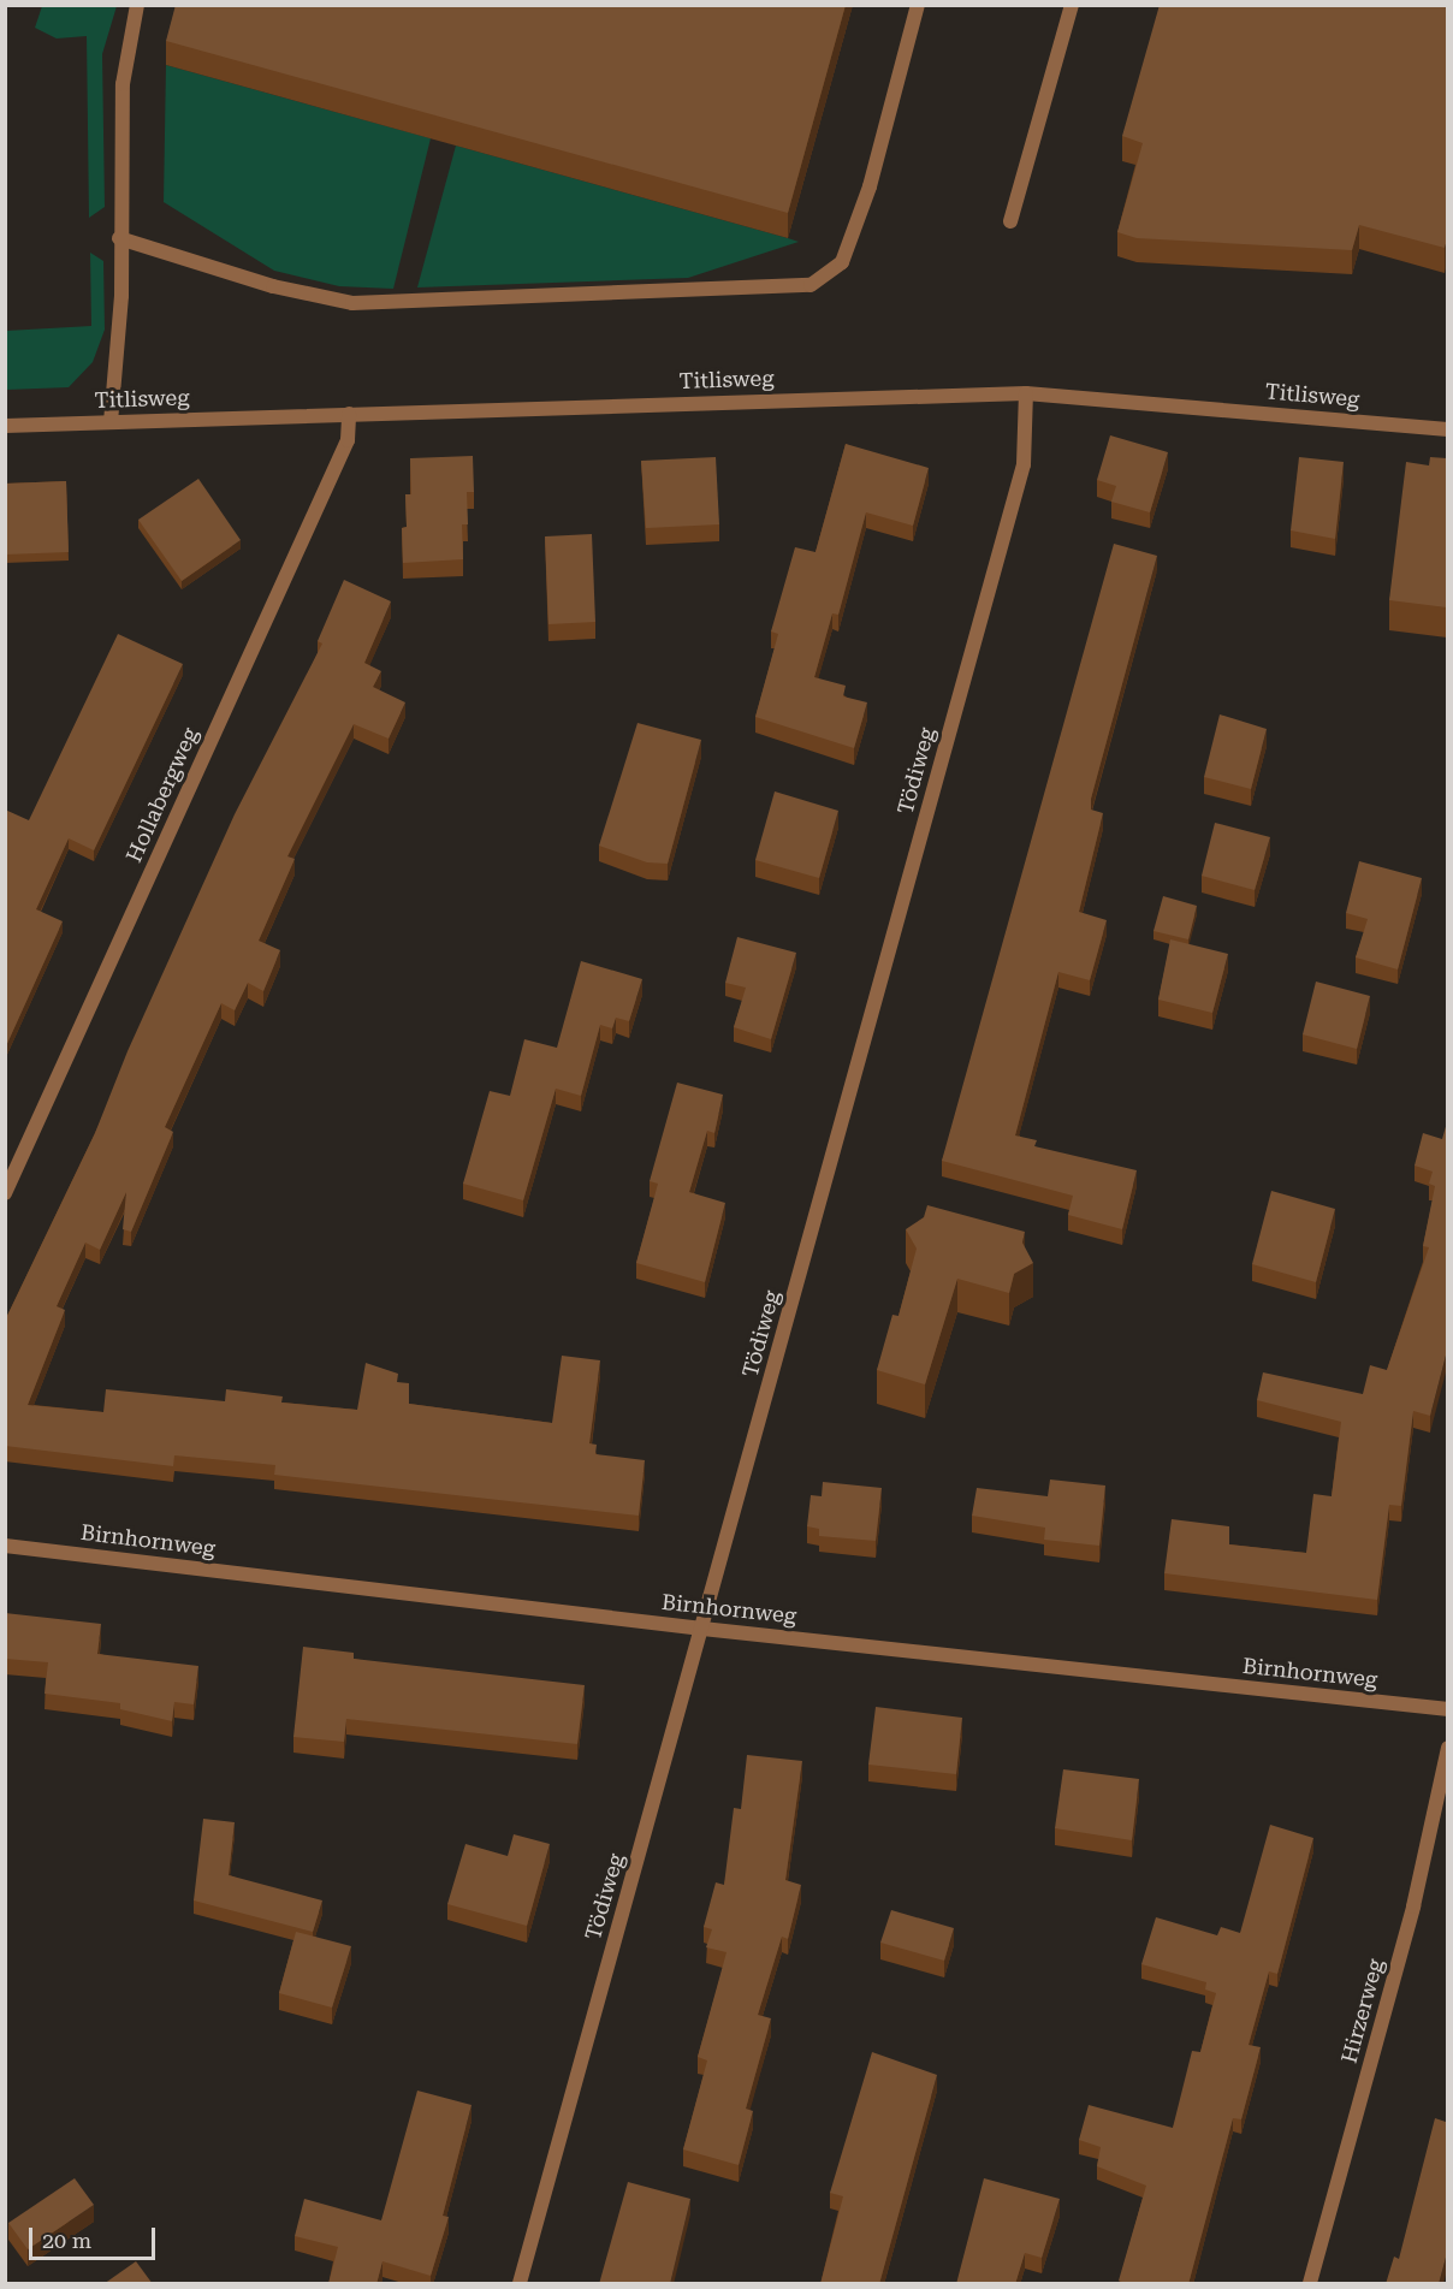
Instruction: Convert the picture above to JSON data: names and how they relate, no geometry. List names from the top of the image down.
{
  "streets": {
    "street": [
      "Titlisweg",
      "Tödiweg",
      "Hollabergweg",
      "Birnhornweg",
      "Hirzerweg"
    ]
  },
  "crossings": [
    ["Titlisweg", "Tödiweg"],
    ["Titlisweg", "Hollabergweg"],
    ["Tödiweg", "Birnhornweg"]
  ],
  "scale_bar": "20 m"
}
